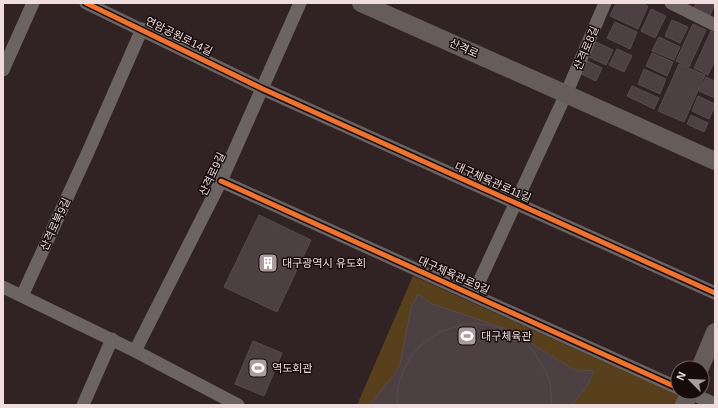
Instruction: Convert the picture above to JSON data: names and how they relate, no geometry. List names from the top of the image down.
{
  "streets": {
    "street": [
      "연암공원로14길",
      "산격로",
      "산격로8길",
      "산격로9길",
      "대구체육관로11길",
      "산격로북9길",
      "대구체육관로9길"
    ]
  },
  "crossings": [
    ["연암공원로14길", "산격로9길"],
    ["연암공원로14길", "대구체육관로11길"],
    ["연암공원로14길", "산격로북9길"],
    ["산격로", "산격로8길"],
    ["산격로9길", "대구체육관로11길"],
    ["산격로9길", "대구체육관로9길"],
    ["대구체육관로11길", "대구체육관로9길"]
  ],
  "places": {
    "building": ["대구광역시 유도회"],
    "sports": ["대구체육관", "역도회관"]
  },
  "north": "top left"
}
